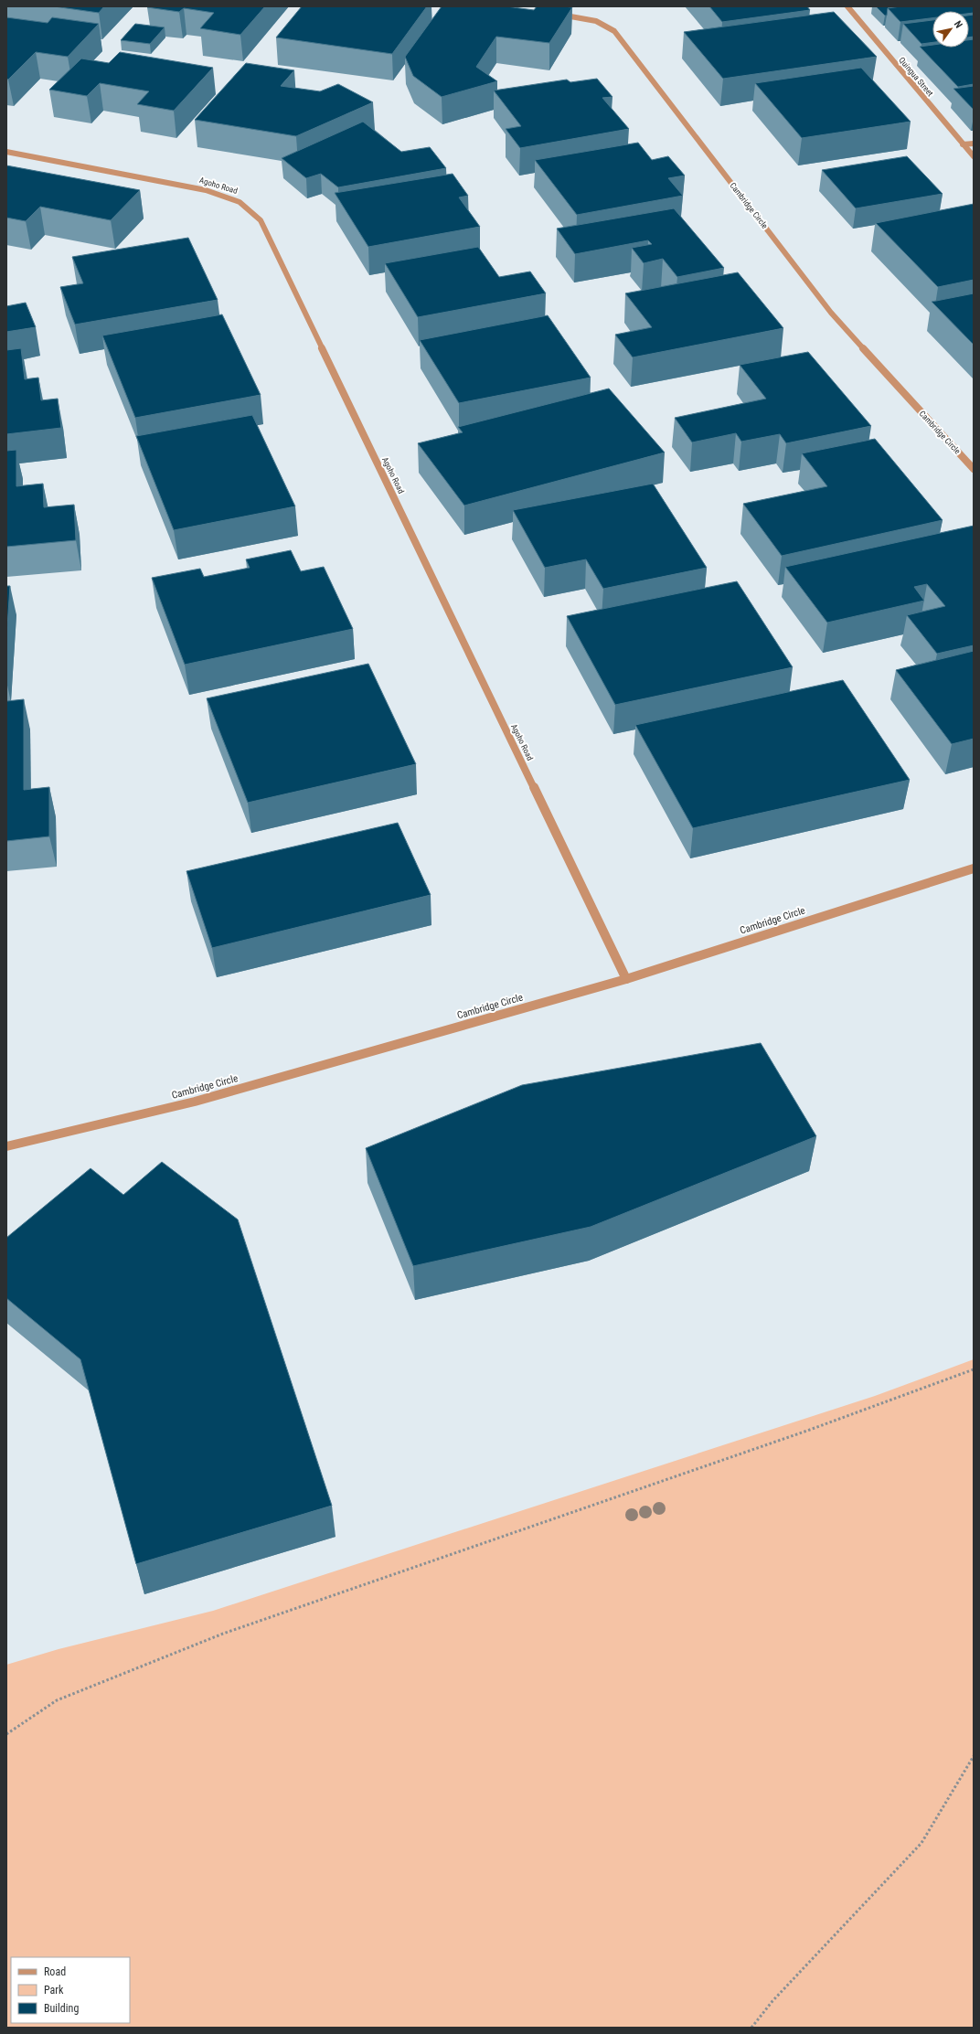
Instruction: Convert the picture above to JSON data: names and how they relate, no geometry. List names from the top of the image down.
{
  "streets": {
    "street": ["Quingua Street", "Agoho Road", "Cambridge Circle"]
  },
  "crossings": [
    ["Agoho Road", "Cambridge Circle"]
  ],
  "legend": ["Road", "Park", "Building"],
  "north": "top right"
}
